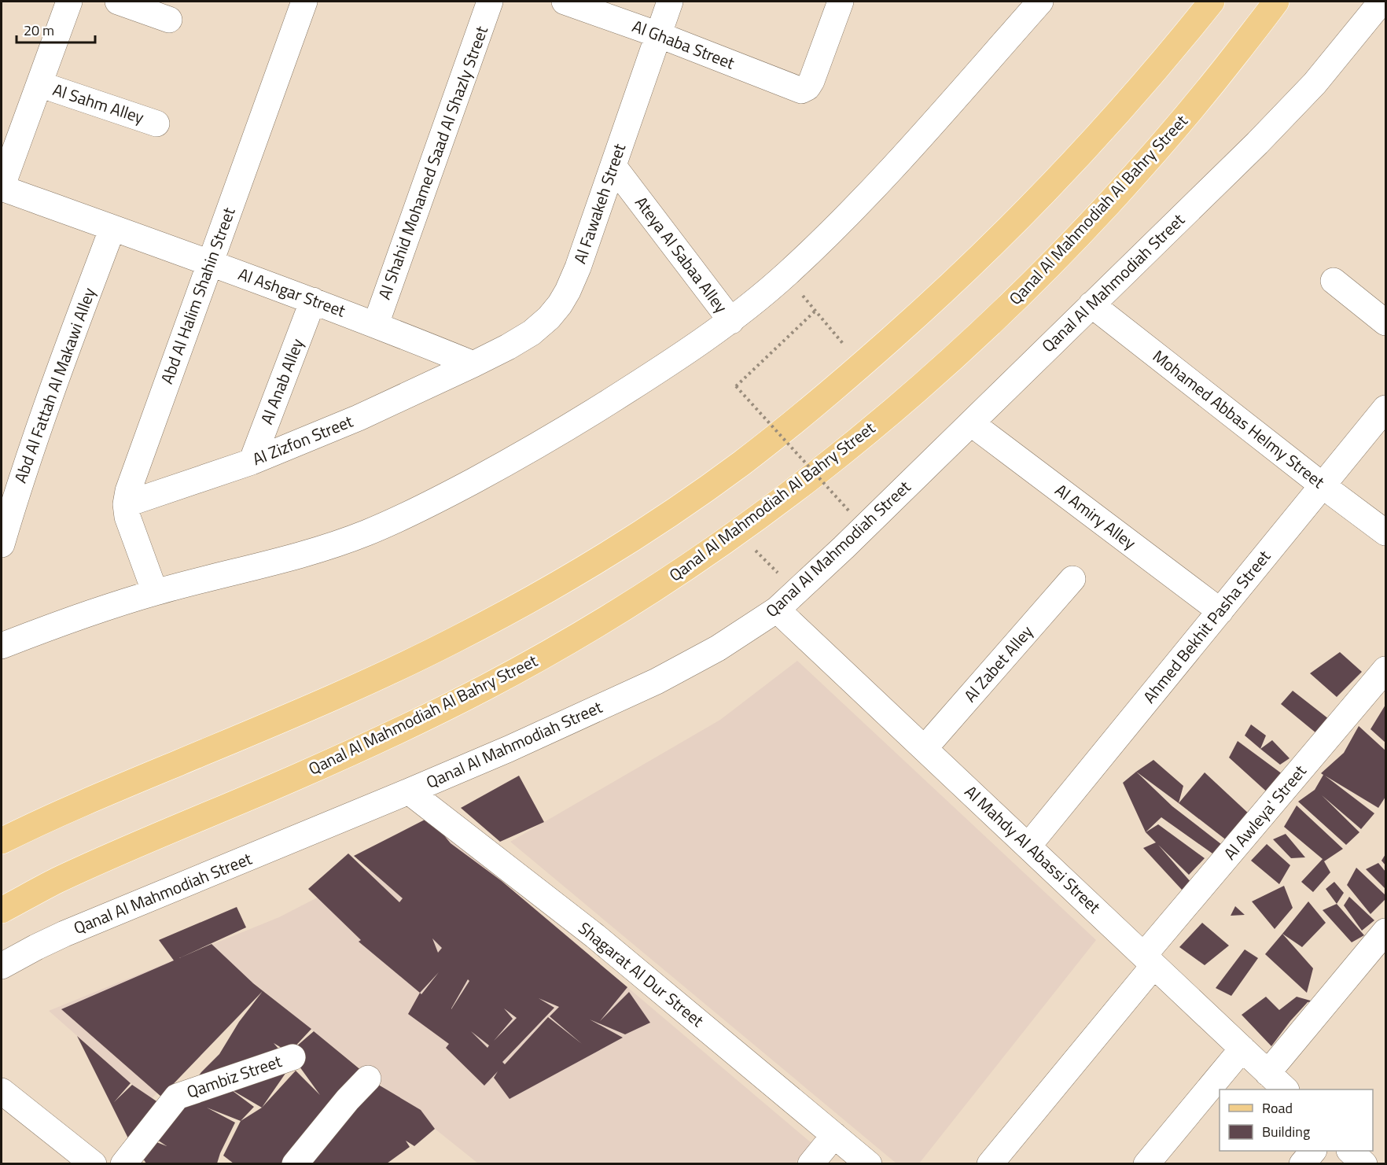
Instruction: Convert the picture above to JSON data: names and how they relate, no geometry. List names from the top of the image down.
{
  "streets": {
    "main road": ["Qanal Al Mahmodiah Al Bahry Street"],
    "street": [
      "Al Ghaba Street",
      "Al Sahm Alley",
      "Al Shahid Mohamed Saad Al Shazly Street",
      "Al Fawakeh Street",
      "Ateya Al Sabaa Alley",
      "Qanal Al Mahmodiah Street",
      "Al Ashgar Street",
      "Abd Al Halim Shahin Street",
      "Al Anab Alley",
      "Abd Al Fattah Al Makawi Alley",
      "Mohamed Abbas Helmy Street",
      "Al Zizfon Street",
      "Al Amiry Alley",
      "Ahmed Bekhit Pasha Street",
      "Al Zabet Alley",
      "Al Awleya' Street",
      "Al Mahdy Al Abassi Street",
      "Shagarat Al Dur Street",
      "Qambiz Street"
    ]
  },
  "crossings": [
    ["Al Ghaba Street", "Al Fawakeh Street"],
    ["Al Shahid Mohamed Saad Al Shazly Street", "Al Ashgar Street"],
    ["Al Fawakeh Street", "Ateya Al Sabaa Alley"],
    ["Al Fawakeh Street", "Al Ashgar Street"],
    ["Al Fawakeh Street", "Al Zizfon Street"],
    ["Qanal Al Mahmodiah Street", "Mohamed Abbas Helmy Street"],
    ["Qanal Al Mahmodiah Street", "Al Amiry Alley"],
    ["Qanal Al Mahmodiah Street", "Al Mahdy Al Abassi Street"],
    ["Qanal Al Mahmodiah Street", "Shagarat Al Dur Street"],
    ["Al Ashgar Street", "Abd Al Halim Shahin Street"],
    ["Al Ashgar Street", "Al Anab Alley"],
    ["Al Ashgar Street", "Abd Al Fattah Al Makawi Alley"],
    ["Al Ashgar Street", "Al Zizfon Street"],
    ["Abd Al Halim Shahin Street", "Al Zizfon Street"],
    ["Al Anab Alley", "Al Zizfon Street"],
    ["Mohamed Abbas Helmy Street", "Ahmed Bekhit Pasha Street"],
    ["Al Amiry Alley", "Ahmed Bekhit Pasha Street"],
    ["Ahmed Bekhit Pasha Street", "Al Mahdy Al Abassi Street"],
    ["Al Zabet Alley", "Al Mahdy Al Abassi Street"],
    ["Al Awleya' Street", "Al Mahdy Al Abassi Street"]
  ],
  "legend": ["Road", "Building"],
  "scale_bar": "20 m"
}
